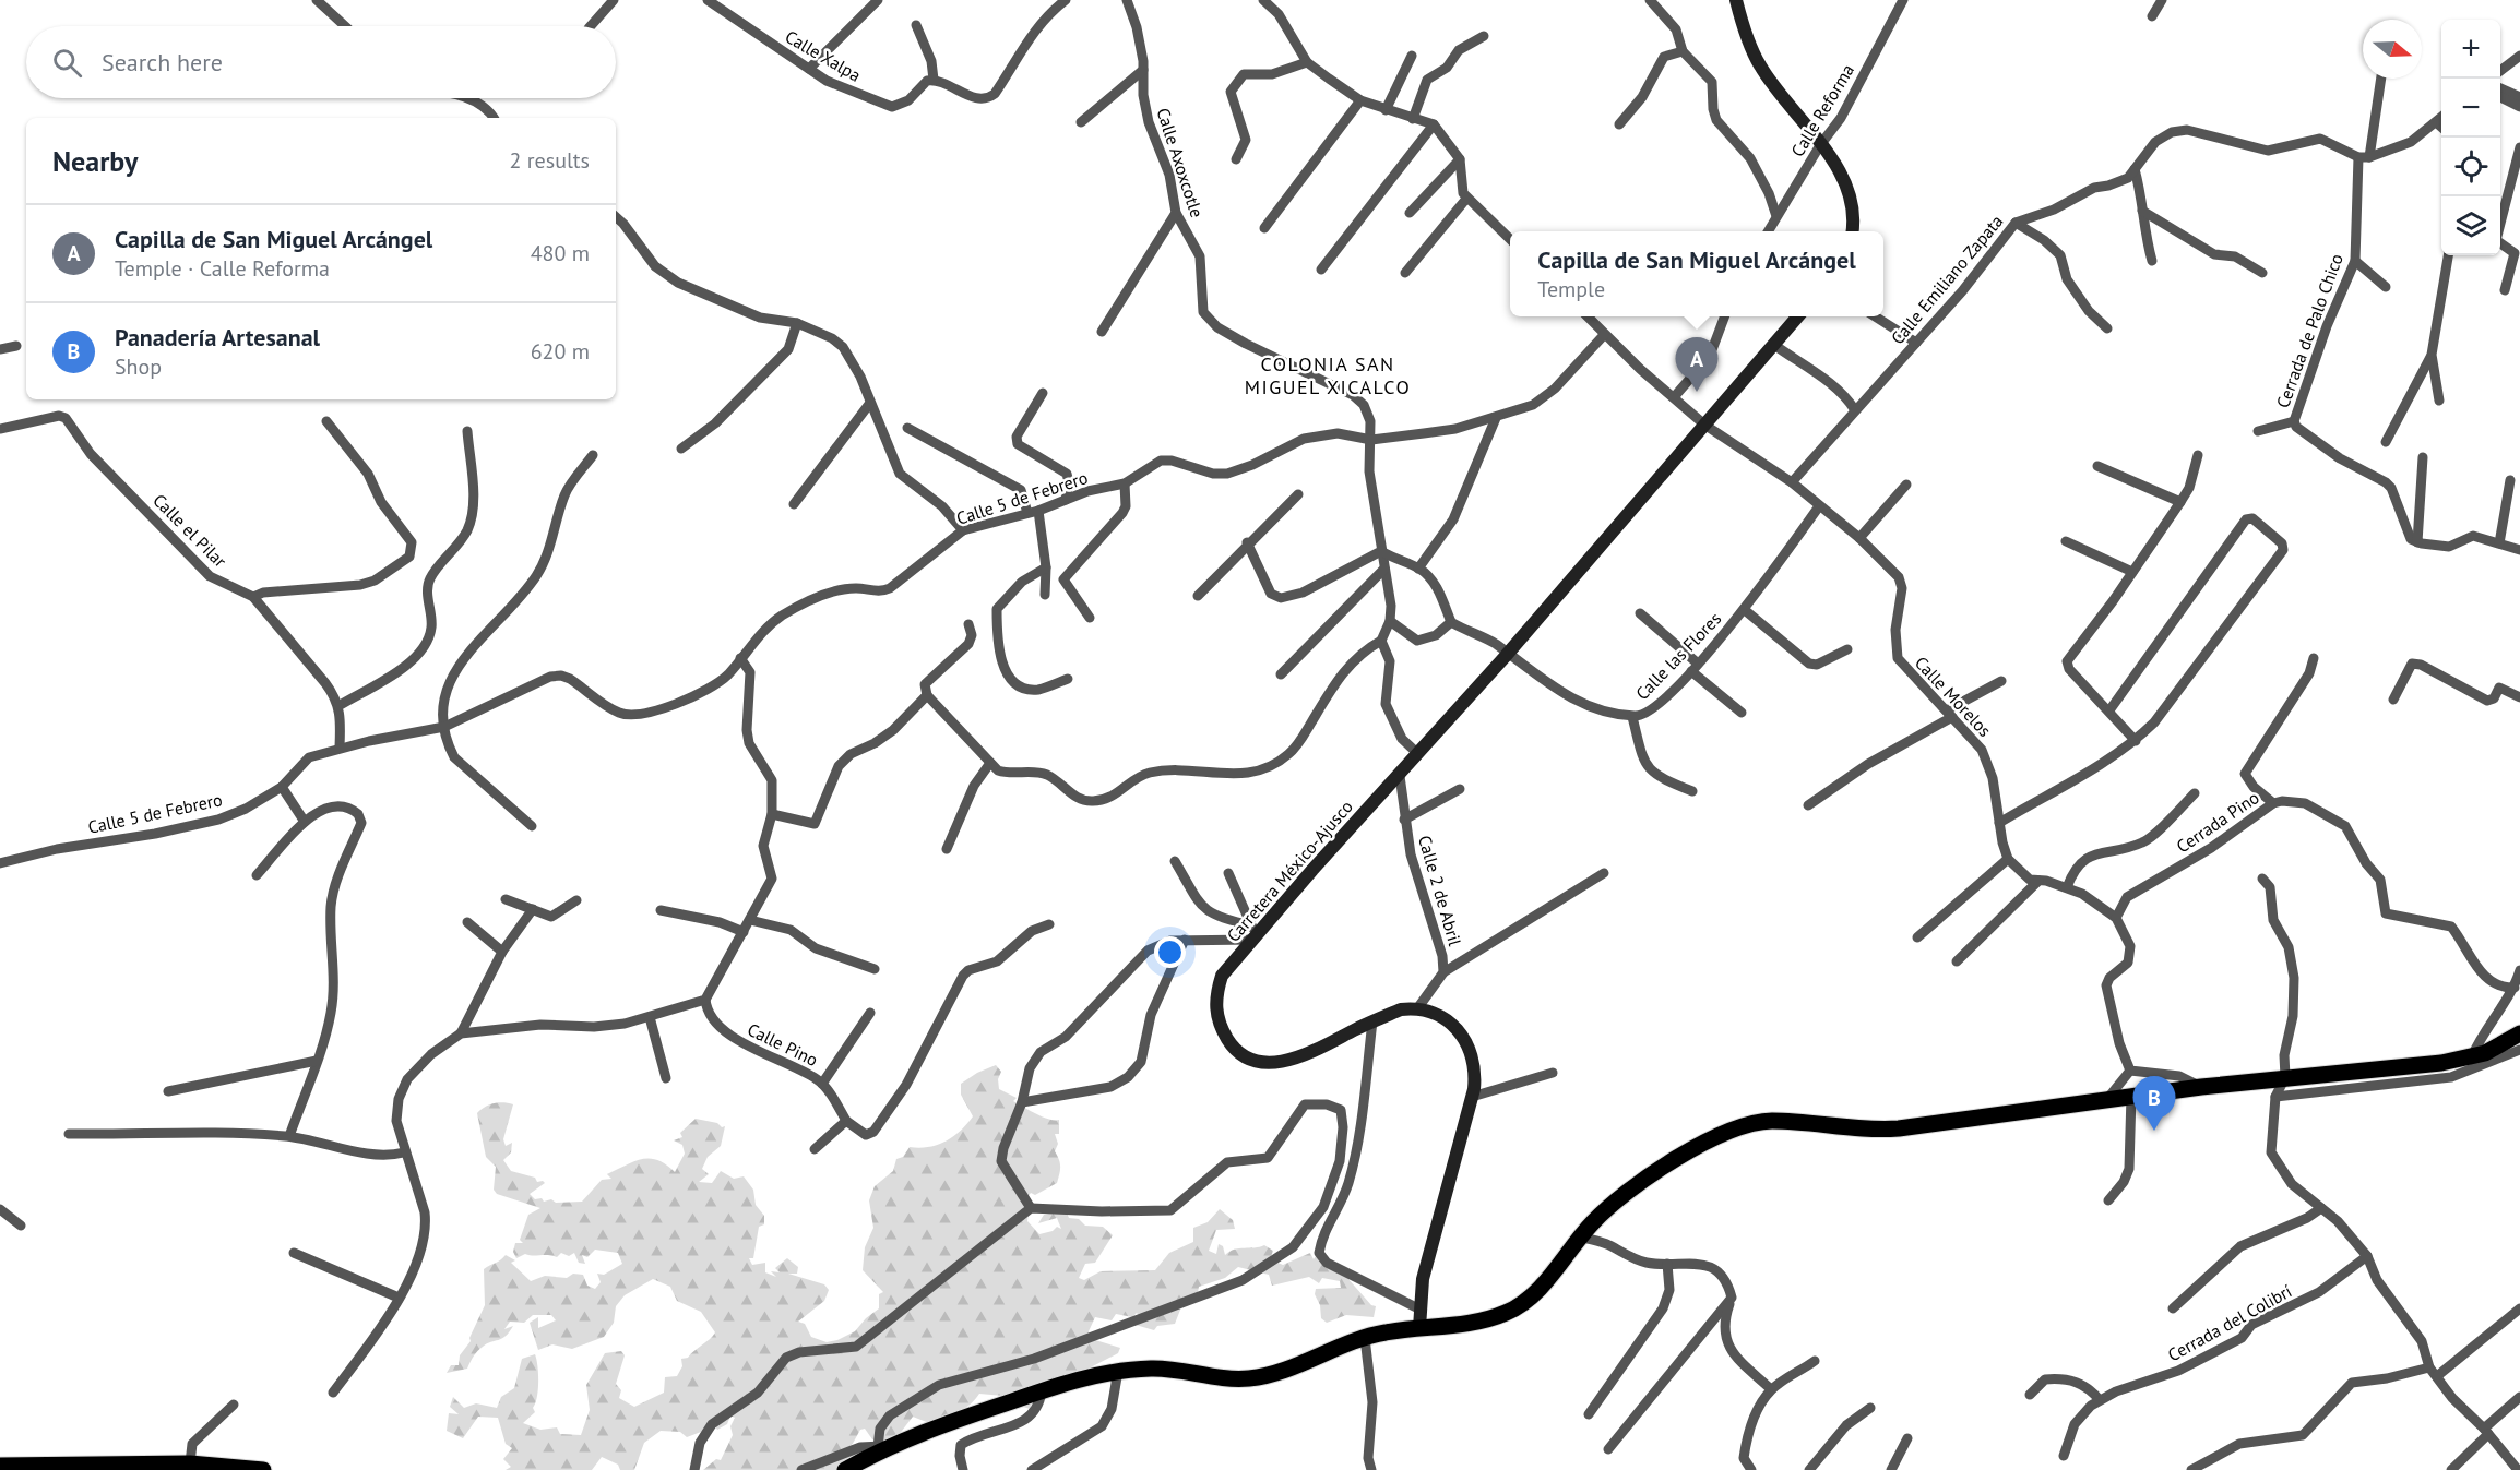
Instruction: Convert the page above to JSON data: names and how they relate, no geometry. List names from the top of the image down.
{
  "streets": {
    "main road": ["Carretera México-Ajusco"],
    "street": [
      "Calle Xalpa",
      "Calle Reforma",
      "Calle Axoxcotle",
      "Calle Emiliano Zapata",
      "Cerrada de Palo Chico",
      "Calle 5 de Febrero",
      "Calle el Pilar",
      "Calle las Flores",
      "Calle Morelos",
      "Cerrada Pino",
      "Calle 2 de Abril",
      "Calle Pino",
      "Cerrada del Colibrí"
    ]
  },
  "crossings": [
    ["Calle Axoxcotle", "Calle 5 de Febrero"],
    ["Calle Emiliano Zapata", "Cerrada de Palo Chico"],
    ["Calle Emiliano Zapata", "Calle Morelos"],
    ["Calle 5 de Febrero", "Calle el Pilar"],
    ["Calle 5 de Febrero", "Calle Morelos"],
    ["Calle las Flores", "Calle Morelos"],
    ["Calle las Flores", "Carretera México-Ajusco"],
    ["Calle Morelos", "Carretera México-Ajusco"],
    ["Carretera México-Ajusco", "Calle 2 de Abril"]
  ],
  "districts": ["COLONIA SAN MIGUEL XICALCO"],
  "north": "right",
  "page": {
    "map_buttons": ["+", "−"],
    "search": "Search here",
    "heading": ["Nearby", "2 results"],
    "list": [
      {
        "mark": "A",
        "name": "Capilla de San Miguel Arcángel",
        "note": "Temple · Calle Reforma",
        "value": "480 m"
      },
      {
        "mark": "B",
        "name": "Panadería Artesanal",
        "note": "Shop",
        "value": "620 m"
      }
    ],
    "popup": ["Capilla de San Miguel Arcángel", "Temple"],
    "pins": ["A", "B"]
  }
}
